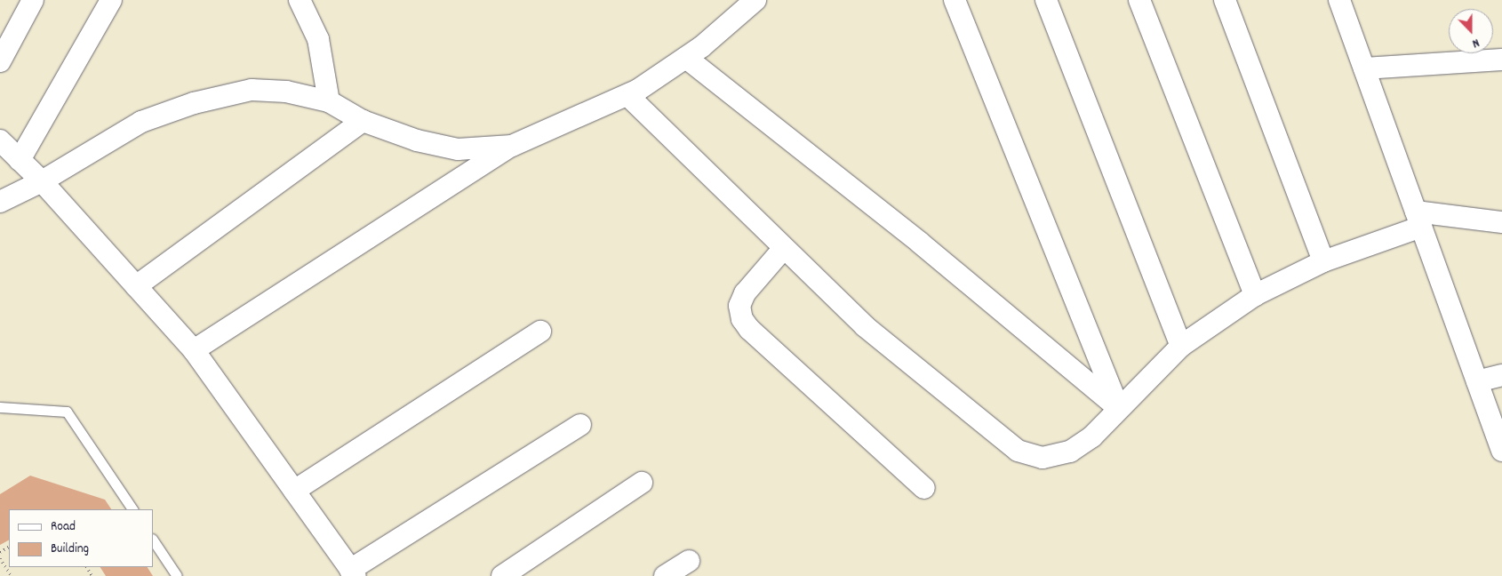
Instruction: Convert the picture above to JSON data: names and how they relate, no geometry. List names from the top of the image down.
{
  "legend": ["Road", "Building"],
  "north": "bottom"
}
